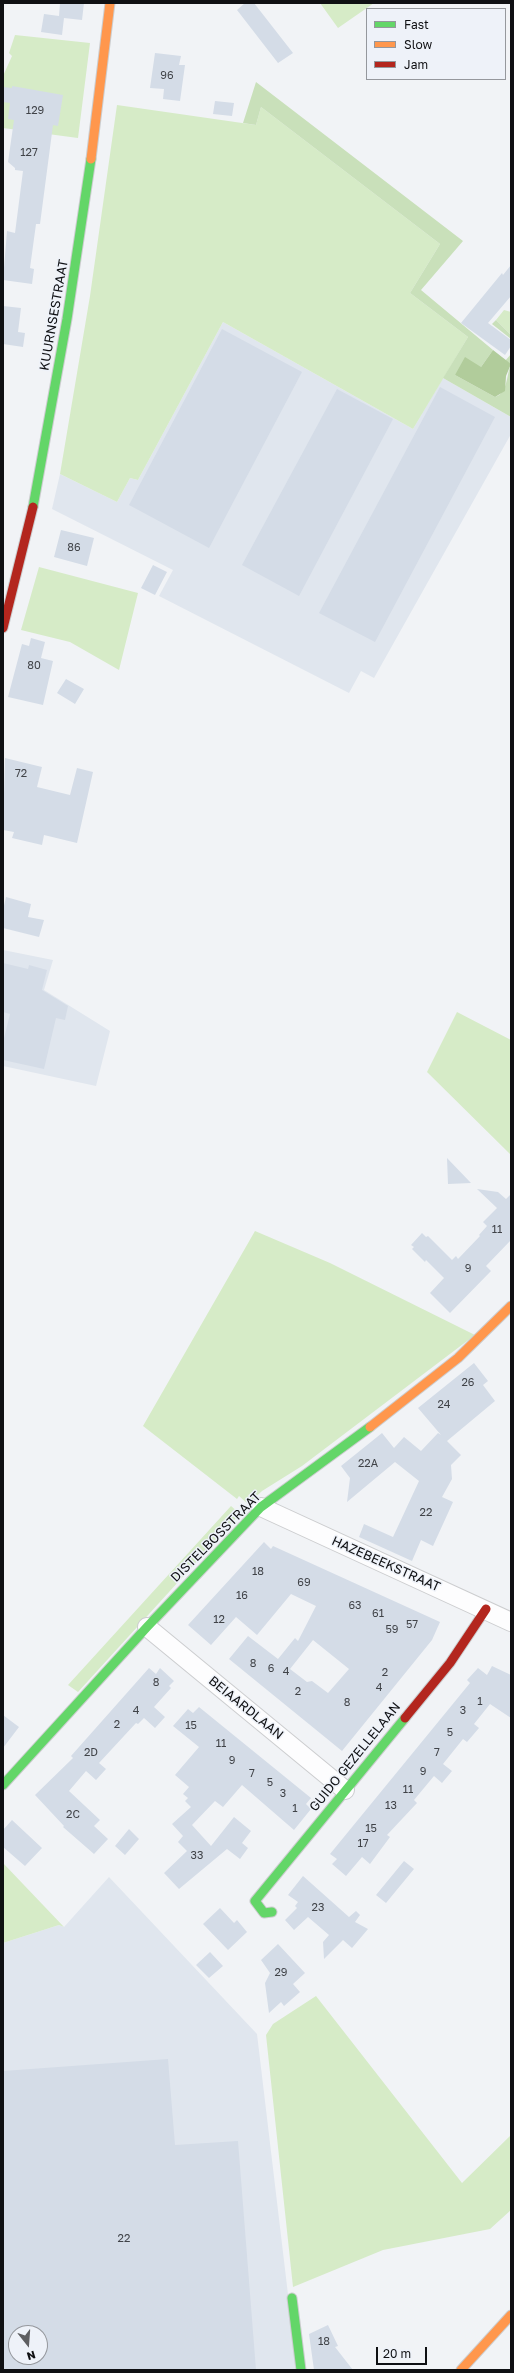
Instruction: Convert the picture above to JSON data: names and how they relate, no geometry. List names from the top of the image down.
{
  "streets": {
    "street": [
      "KUURNSESTRAAT",
      "DISTELBOSSTRAAT",
      "HAZEBEEKSTRAAT",
      "BEIAARDLAAN",
      "GUIDO GEZELLELAAN"
    ]
  },
  "crossings": [
    ["DISTELBOSSTRAAT", "HAZEBEEKSTRAAT"],
    ["DISTELBOSSTRAAT", "BEIAARDLAAN"],
    ["HAZEBEEKSTRAAT", "GUIDO GEZELLELAAN"],
    ["BEIAARDLAAN", "GUIDO GEZELLELAAN"]
  ],
  "house_numbers": [
    "96",
    "129",
    "127",
    "86",
    "80",
    "72",
    "11",
    "9",
    "26",
    "24",
    "22A",
    "22",
    "18",
    "69",
    "16",
    "63",
    "61",
    "12",
    "57",
    "59",
    "8",
    "6",
    "4",
    "2",
    "8",
    "4",
    "2",
    "1",
    "8",
    "4",
    "3",
    "2",
    "15",
    "5",
    "11",
    "2D",
    "7",
    "9",
    "9",
    "7",
    "5",
    "11",
    "3",
    "13",
    "1",
    "2C",
    "15",
    "17",
    "33",
    "23",
    "29",
    "22",
    "18"
  ],
  "legend": ["Fast", "Slow", "Jam"],
  "scale_bar": "20 m",
  "north": "bottom"
}
